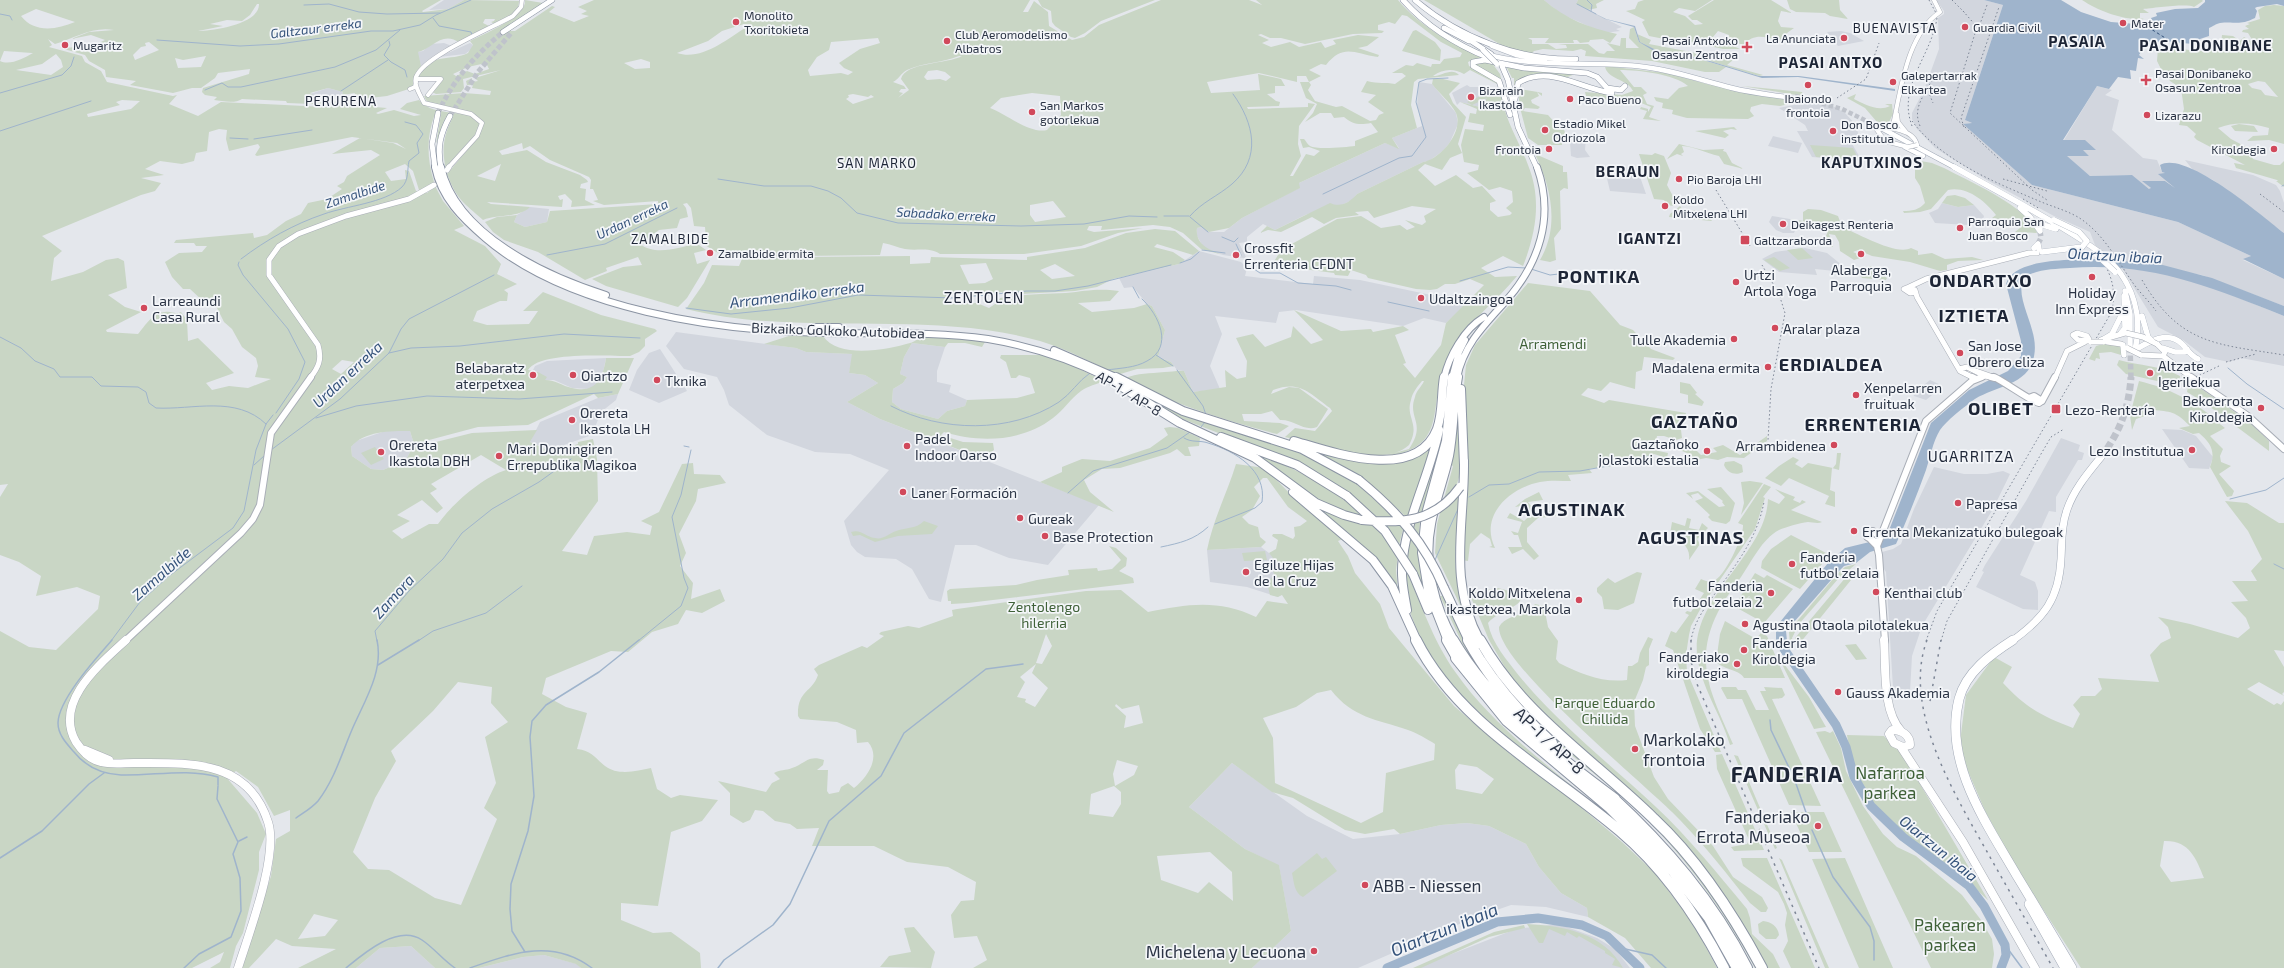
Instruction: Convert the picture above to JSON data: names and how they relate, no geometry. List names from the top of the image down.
{
  "streets": {
    "highway": ["Bizkaiko Golkoko Autobidea", "AP-1 / AP-8"]
  },
  "crossings": [
    ["Bizkaiko Golkoko Autobidea", "AP-1 / AP-8"]
  ],
  "districts": [
    "BUENAVISTA",
    "PASAIA",
    "PASAI DONIBANE",
    "PASAI ANTXO",
    "PERURENA",
    "KAPUTXINOS",
    "SAN MARKO",
    "BERAUN",
    "IGANTZI",
    "ZAMALBIDE",
    "PONTIKA",
    "ONDARTXO",
    "ZENTOLEN",
    "IZTIETA",
    "ERDIALDEA",
    "OLIBET",
    "GAZTAÑO",
    "ERRENTERIA",
    "UGARRITZA",
    "AGUSTINAK",
    "AGUSTINAS",
    "FANDERIA"
  ],
  "water": [
    "Galtzaur erreka",
    "Zamalbide",
    "Sabadako erreka",
    "Urdan erreka",
    "Oiartzun ibaia",
    "Arramendiko erreka",
    "Zamora"
  ],
  "parks": [
    "Arramendi",
    "Zentolengo hilerria",
    "Parque Eduardo Chillida",
    "Nafarroa parkea",
    "Pakearen parkea"
  ],
  "places": {
    "other": [
      "Monolito Txoritokieta",
      "Mater",
      "Guardia Civil",
      "La Anunciata",
      "Club Aeromodelismo Albatros",
      "Mugaritz",
      "Galepertarrak Elkartea",
      "Ibaiondo frontoia",
      "Bizarain Ikastola",
      "Paco Bueno",
      "San Markos gotorlekua",
      "Lizarazu",
      "Estadio Mikel Odriozola",
      "Don Bosco institutua",
      "Frontoia",
      "Kiroldegia",
      "Pio Baroja LHI",
      "Koldo Mitxelena LHI",
      "Deikagest Renteria",
      "Parroquia San Juan Bosco",
      "Zamalbide ermita",
      "Alaberga, Parroquia",
      "Crossfit Errenteria CFDNT",
      "Holiday Inn Express",
      "Urtzi Artola Yoga",
      "Udaltzaingoa",
      "Larreaundi Casa Rural",
      "Aralar plaza",
      "Tulle Akademia",
      "San Jose Obrero eliza",
      "Madalena ermita",
      "Altzate Igerilekua",
      "Belabaratz aterpetxea",
      "Oiartzo",
      "Tknika",
      "Xenpelarren fruituak",
      "Bekoerrota Kiroldegia",
      "Orereta Ikastola LH",
      "Arrambidenea",
      "Padel Indoor Oarso",
      "Lezo Institutua",
      "Gaztañoko jolastoki estalia",
      "Orereta Ikastola DBH",
      "Mari Domingiren Errepublika Magikoa",
      "Laner Formación",
      "Papresa",
      "Gureak",
      "Errenta Mekanizatuko bulegoak",
      "Base Protection",
      "Fanderia futbol zelaia",
      "Egiluze Hijas de la Cruz",
      "Kenthai club",
      "Fanderia futbol zelaia 2",
      "Koldo Mitxelena ikastetxea, Markola",
      "Agustina Otaola pilotalekua",
      "Fanderia Kiroldegia",
      "Fanderiako kiroldegia",
      "Gauss Akademia",
      "Markolako frontoia",
      "Fanderiako Errota Museoa",
      "ABB - Niessen",
      "Michelena y Lecuona"
    ],
    "health": ["Pasai Antxoko Osasun Zentroa", "Pasai Donibaneko Osasun Zentroa"],
    "transit": ["Galtzaraborda", "Lezo-Rentería"]
  }
}
